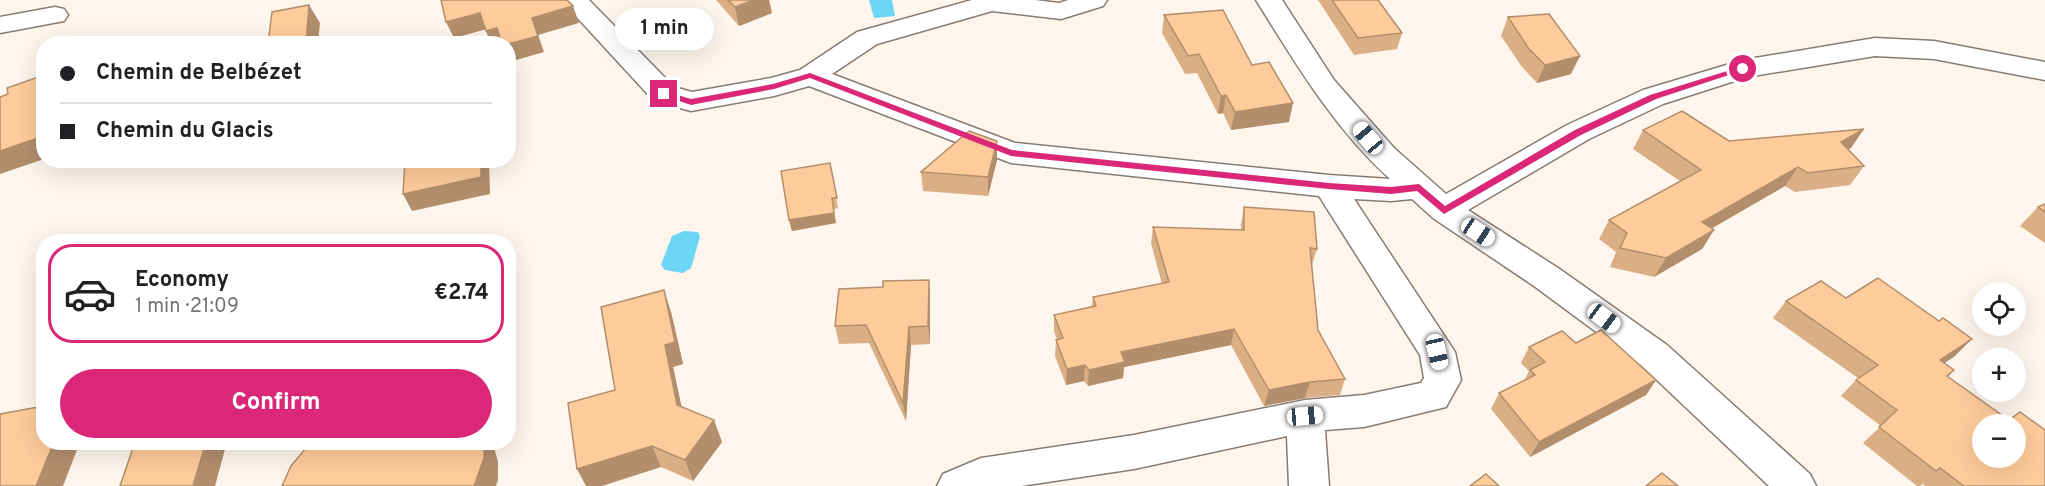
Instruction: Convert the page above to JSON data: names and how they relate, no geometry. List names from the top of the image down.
{
  "page": {
    "bubble": "1 min",
    "banner": ["Chemin de Belbézet", "Chemin du Glacis"],
    "list": [
      {
        "name": "Economy",
        "note": "1 min · 21:09",
        "value": "€2.74"
      }
    ],
    "map_buttons": ["+", "−"],
    "buttons": "Confirm"
  }
}
